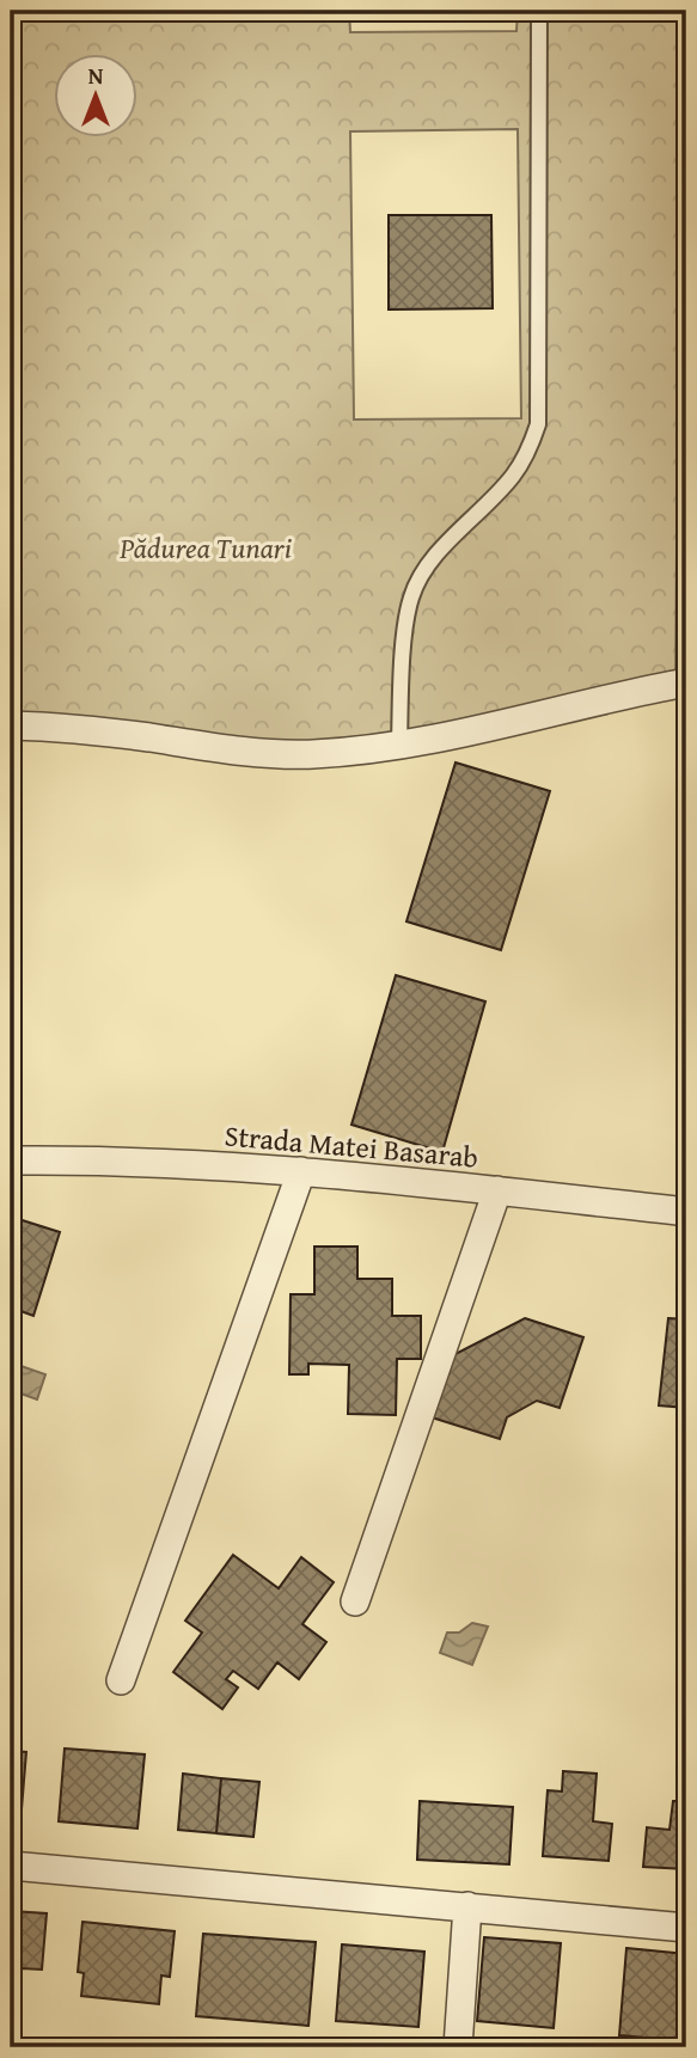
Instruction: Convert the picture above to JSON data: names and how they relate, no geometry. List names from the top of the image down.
{
  "streets": {
    "street": ["Strada Matei Basarab"]
  },
  "parks": ["Pădurea Tunari"],
  "north": "top"
}
